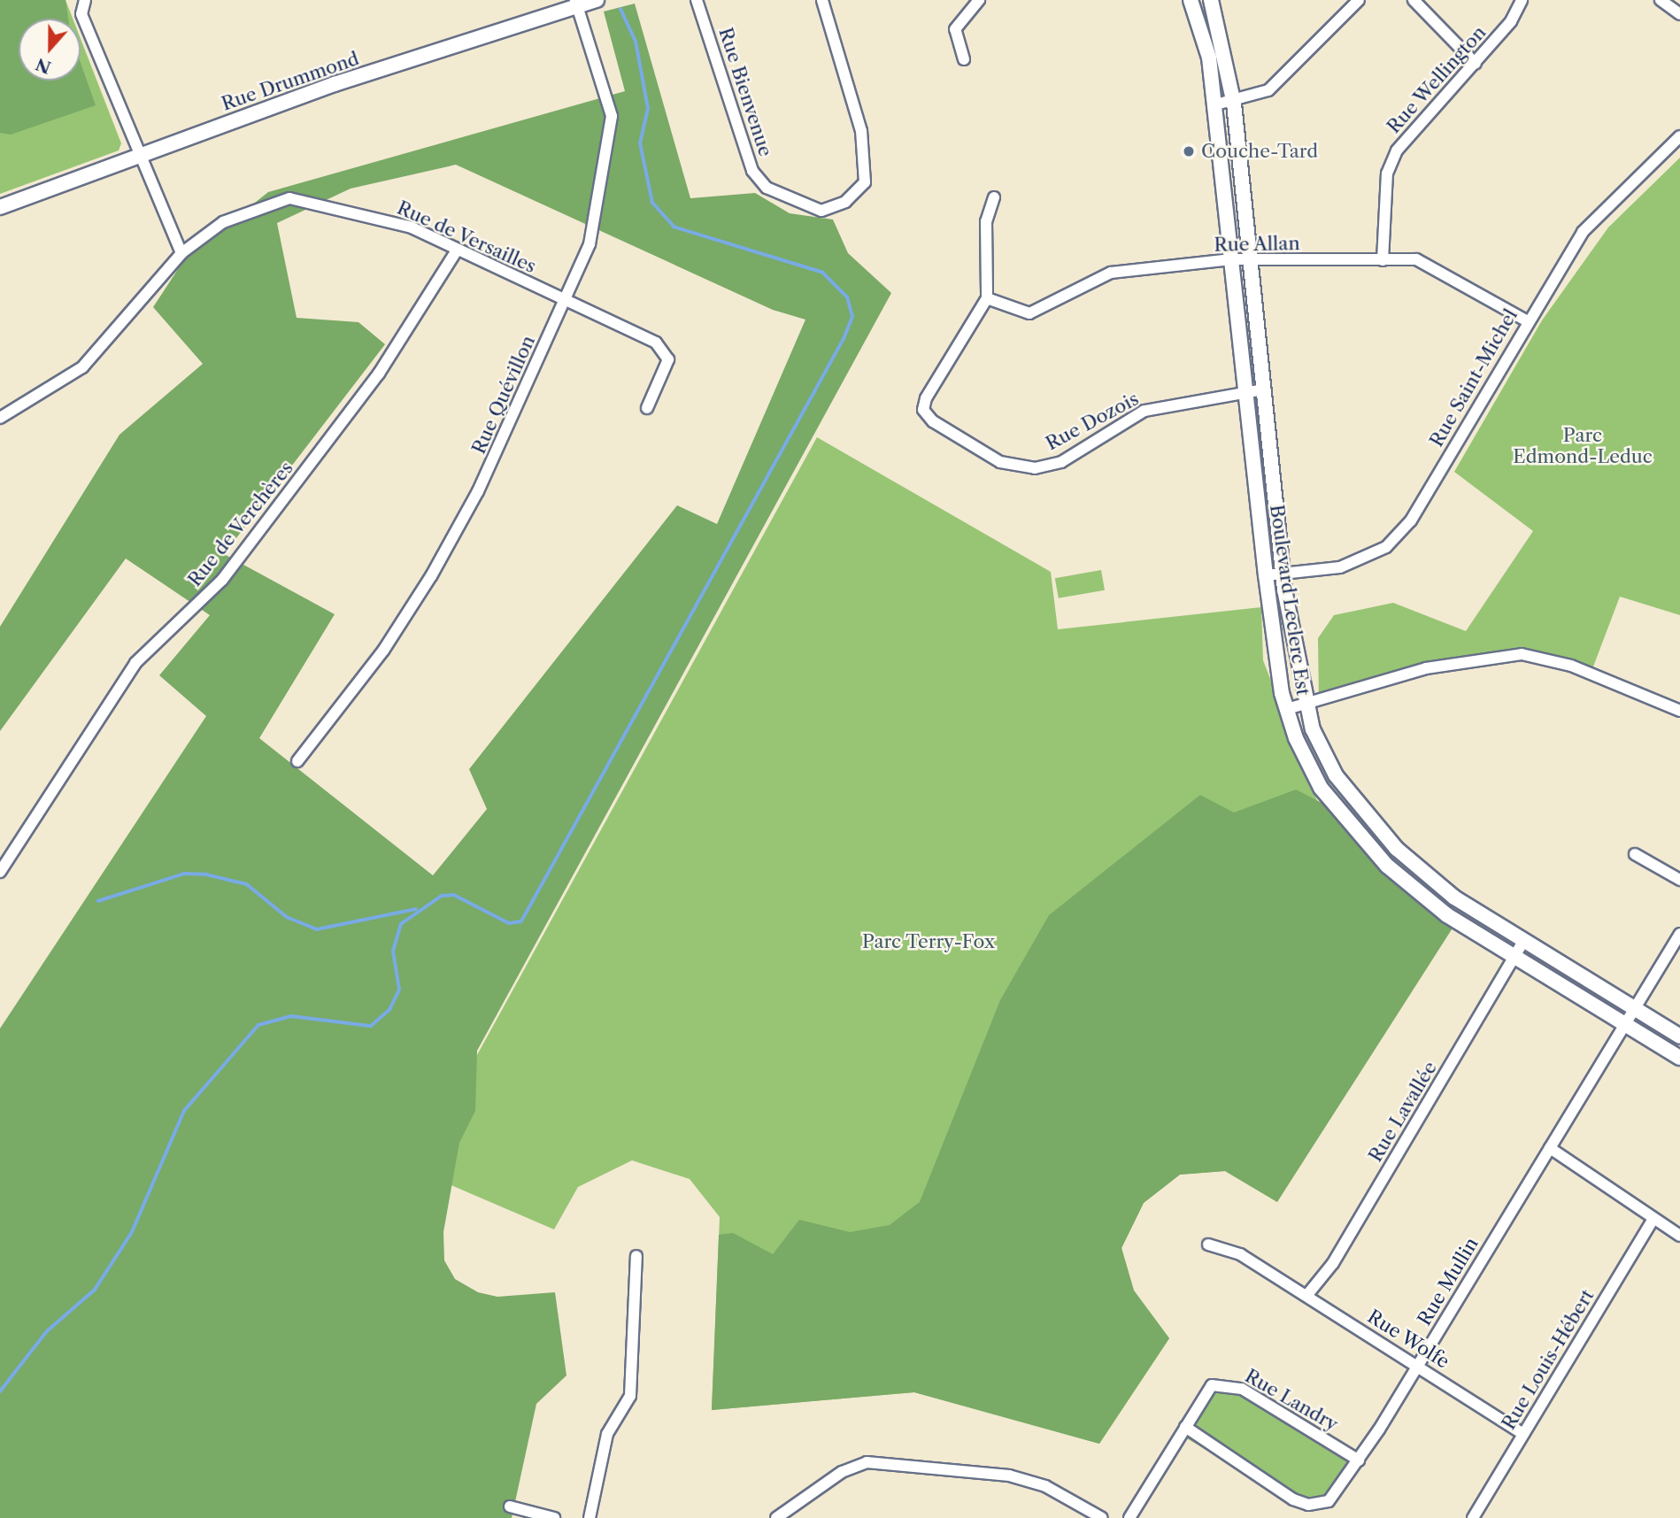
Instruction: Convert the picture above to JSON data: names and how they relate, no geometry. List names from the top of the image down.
{
  "streets": {
    "street": [
      "Rue Wellington",
      "Rue Drummond",
      "Rue Bienvenue",
      "Rue de Versailles",
      "Rue Allan",
      "Rue Saint-Michel",
      "Rue Quévillon",
      "Rue Dozois",
      "Rue de Verchères",
      "Boulevard Leclerc Est",
      "Rue Lavallée",
      "Rue Mullin",
      "Rue Wolfe",
      "Rue Louis-Hébert",
      "Rue Landry"
    ]
  },
  "crossings": [
    ["Rue Wellington", "Rue Allan"],
    ["Rue Drummond", "Rue Quévillon"],
    ["Rue de Versailles", "Rue Quévillon"],
    ["Rue de Versailles", "Rue de Verchères"],
    ["Rue Allan", "Rue Saint-Michel"],
    ["Rue Allan", "Rue Dozois"],
    ["Rue Allan", "Boulevard Leclerc Est"],
    ["Rue Saint-Michel", "Boulevard Leclerc Est"],
    ["Rue Dozois", "Boulevard Leclerc Est"],
    ["Boulevard Leclerc Est", "Rue Lavallée"],
    ["Boulevard Leclerc Est", "Rue Mullin"],
    ["Rue Lavallée", "Rue Wolfe"],
    ["Rue Mullin", "Rue Wolfe"],
    ["Rue Mullin", "Rue Landry"],
    ["Rue Wolfe", "Rue Louis-Hébert"]
  ],
  "parks": ["Parc Edmond-Leduc", "Parc Terry-Fox"],
  "places": ["Couche-Tard"],
  "north": "bottom"
}
